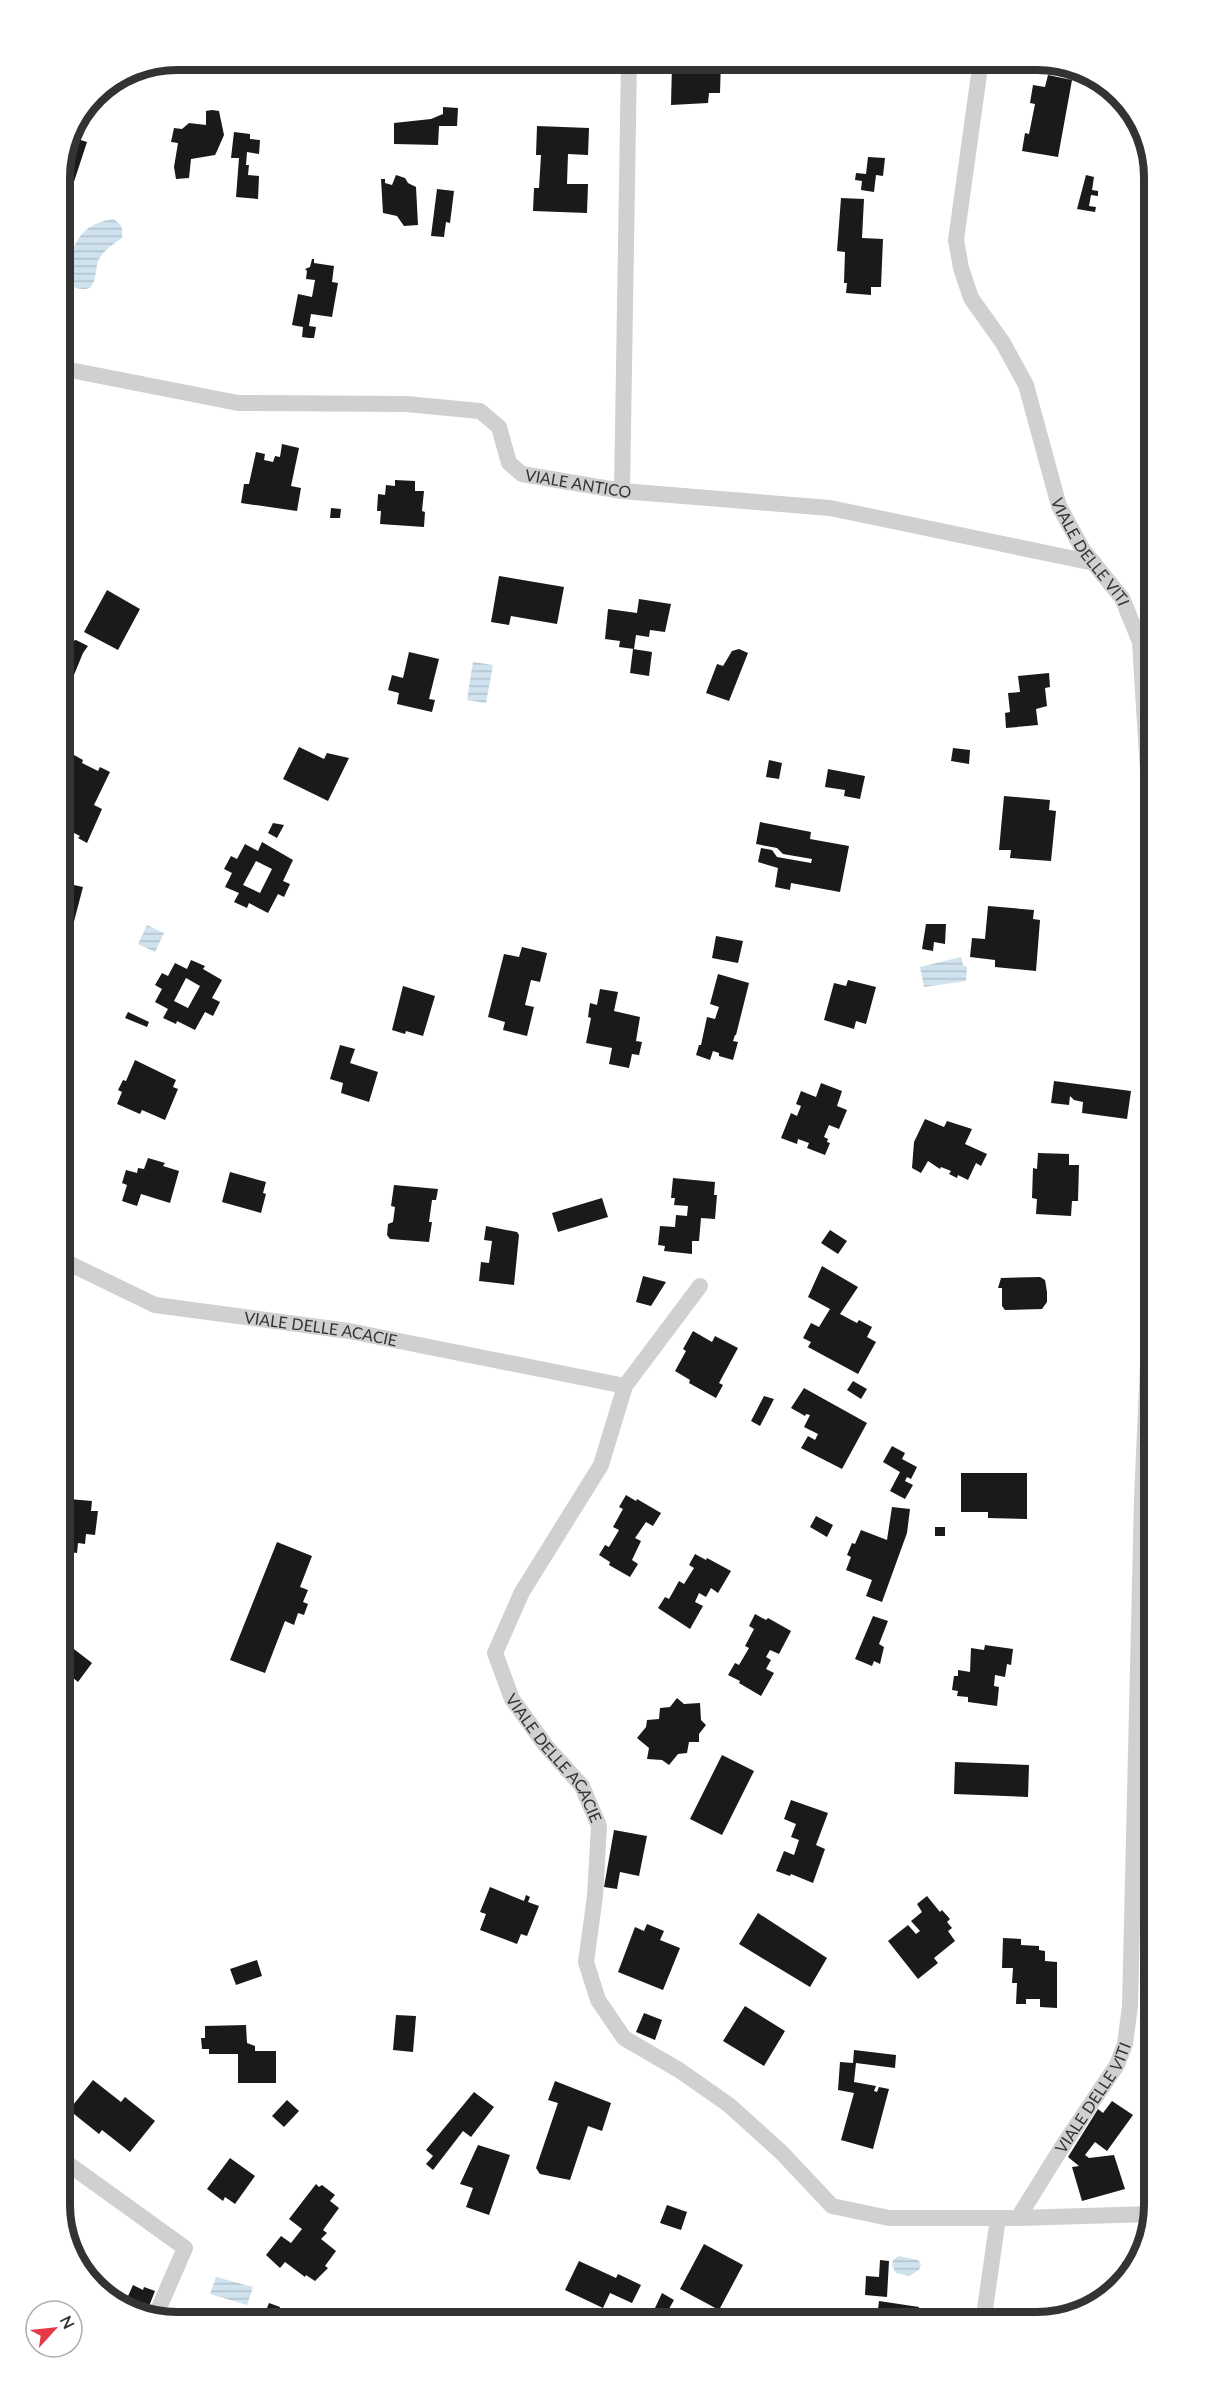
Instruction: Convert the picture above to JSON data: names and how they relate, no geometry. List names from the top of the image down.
{
  "streets": {
    "street": ["VIALE ANTICO", "VIALE DELLE VITI", "VIALE DELLE ACACIE"]
  },
  "crossings": [
    ["VIALE ANTICO", "VIALE DELLE VITI"],
    ["VIALE DELLE VITI", "VIALE DELLE ACACIE"]
  ],
  "north": "top right"
}
